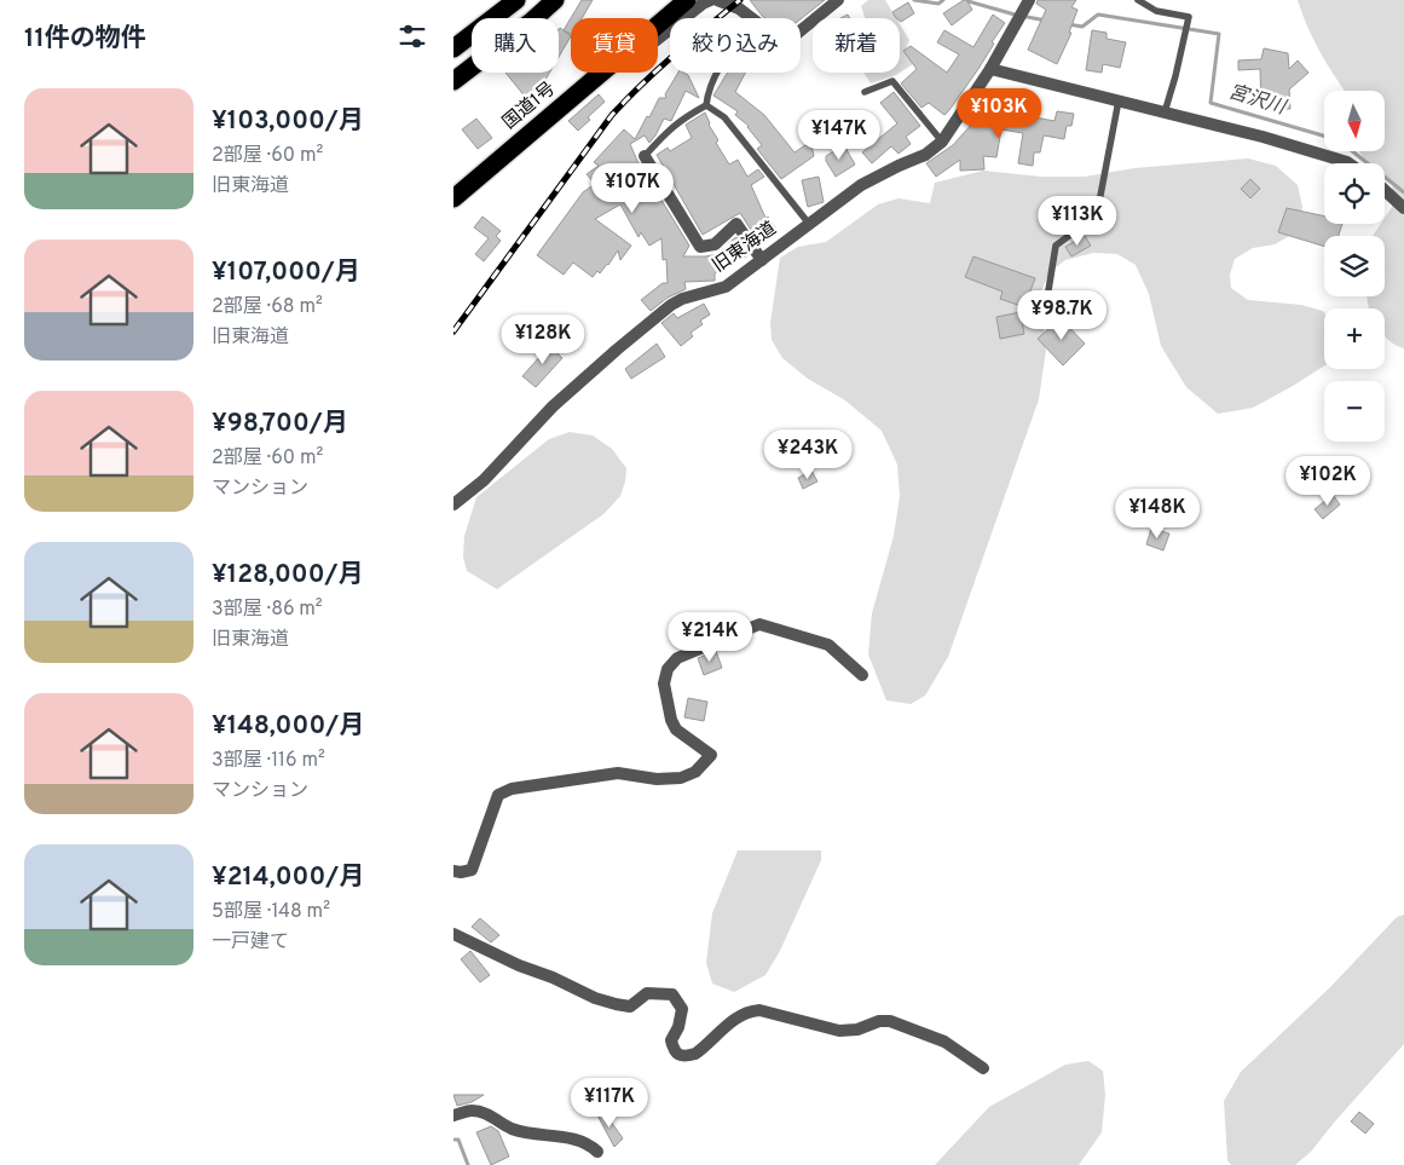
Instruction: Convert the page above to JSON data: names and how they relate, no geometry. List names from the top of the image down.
{
  "streets": {
    "highway": ["国道1号"],
    "street": ["旧東海道"]
  },
  "water": ["宮沢川"],
  "north": "bottom",
  "page": {
    "heading": "11件の物件",
    "chip": [
      "購入",
      "賃貸",
      "絞り込み",
      "新着"
    ],
    "list": [
      {
        "name": "¥103,000/月",
        "note": "2部屋 · 60 m² · 旧東海道"
      },
      {
        "name": "¥107,000/月",
        "note": "2部屋 · 68 m² · 旧東海道"
      },
      {
        "name": "¥98,700/月",
        "note": "2部屋 · 60 m² · マンション"
      },
      {
        "name": "¥128,000/月",
        "note": "3部屋 · 86 m² · 旧東海道"
      },
      {
        "name": "¥148,000/月",
        "note": "3部屋 · 116 m² · マンション"
      },
      {
        "name": "¥214,000/月",
        "note": "5部屋 · 148 m² · 一戸建て"
      }
    ],
    "price": [
      "¥103K",
      "¥147K",
      "¥107K",
      "¥113K",
      "¥98.7K",
      "¥128K",
      "¥243K",
      "¥102K",
      "¥148K",
      "¥214K",
      "¥117K"
    ],
    "map_buttons": ["+", "−"]
  }
}
